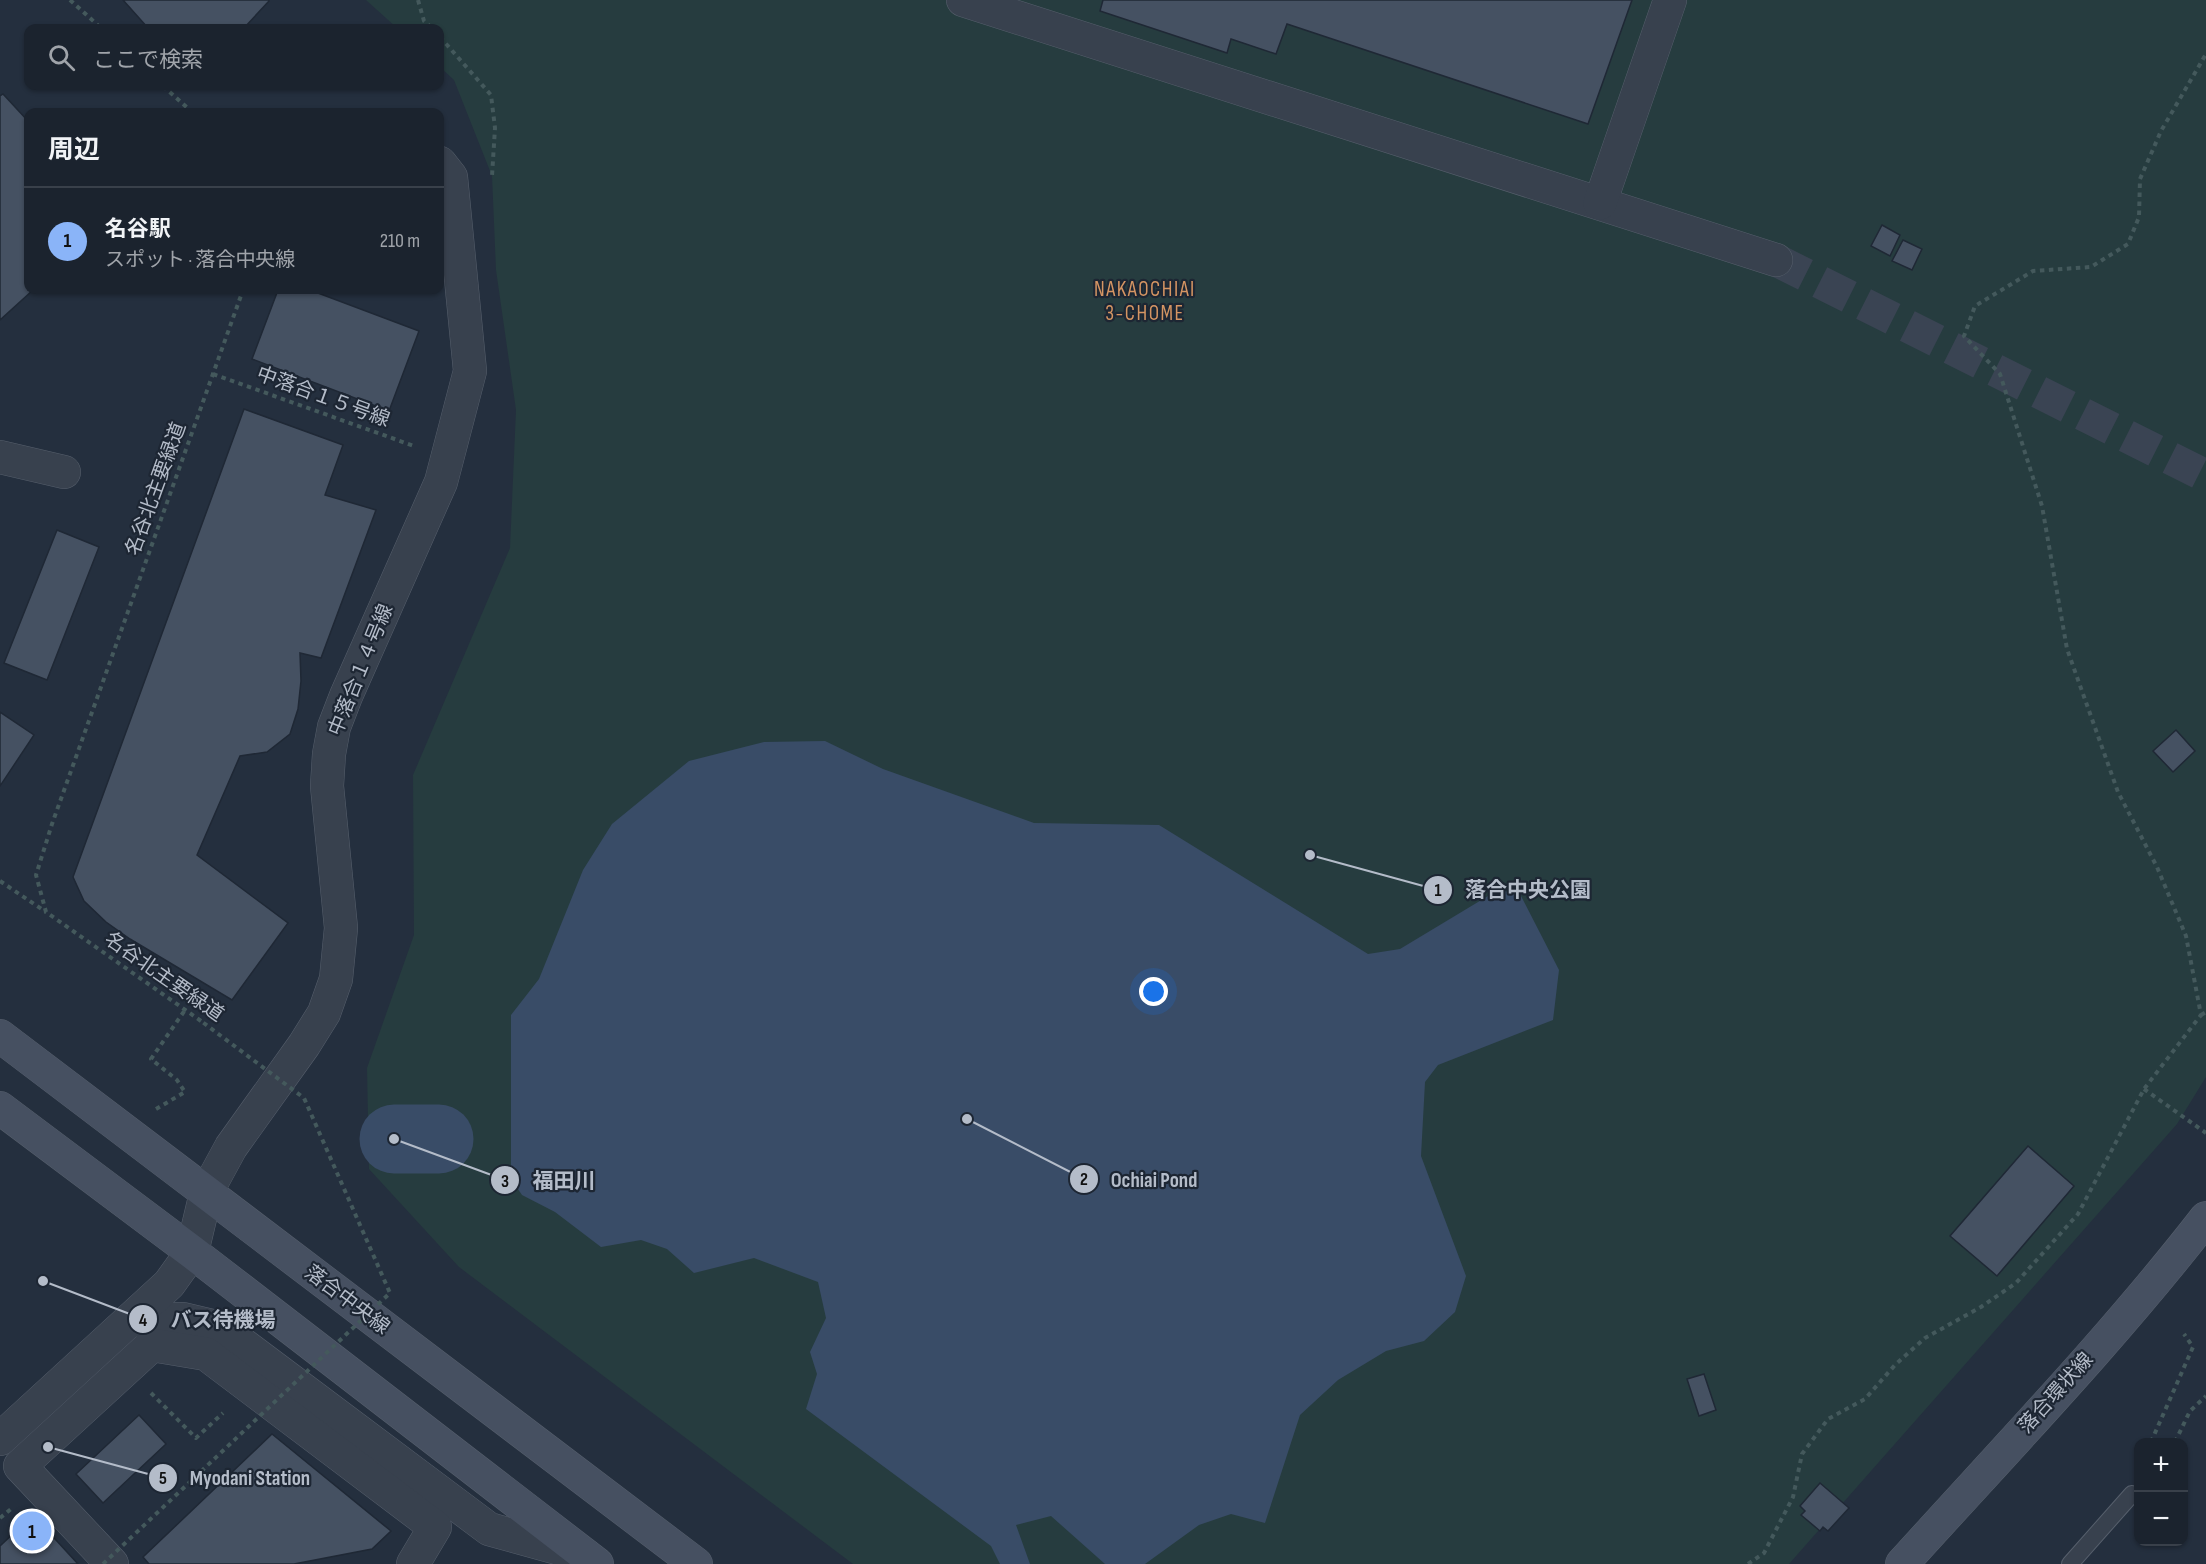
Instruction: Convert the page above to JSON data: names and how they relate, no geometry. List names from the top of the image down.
{
  "streets": {
    "street": ["中落合１４号線", "落合中央線", "落合環状線"],
    "path": ["中落合１５号線", "名谷北主要緑道"]
  },
  "crossings": [
    ["中落合１５号線", "名谷北主要緑道"],
    ["中落合１４号線", "落合中央線"]
  ],
  "districts": ["NAKAOCHIAI 3-CHOME"],
  "places": [
    "落合中央公園",
    "Ochiai Pond",
    "福田川",
    "バス待機場",
    "Myodani Station"
  ],
  "page": {
    "search": "ここで検索",
    "heading": "周辺",
    "list": [
      {
        "mark": "1",
        "name": "名谷駅",
        "note": "スポット · 落合中央線",
        "value": "210 m"
      }
    ],
    "map_buttons": ["+", "−"],
    "pins": "1"
  }
}
